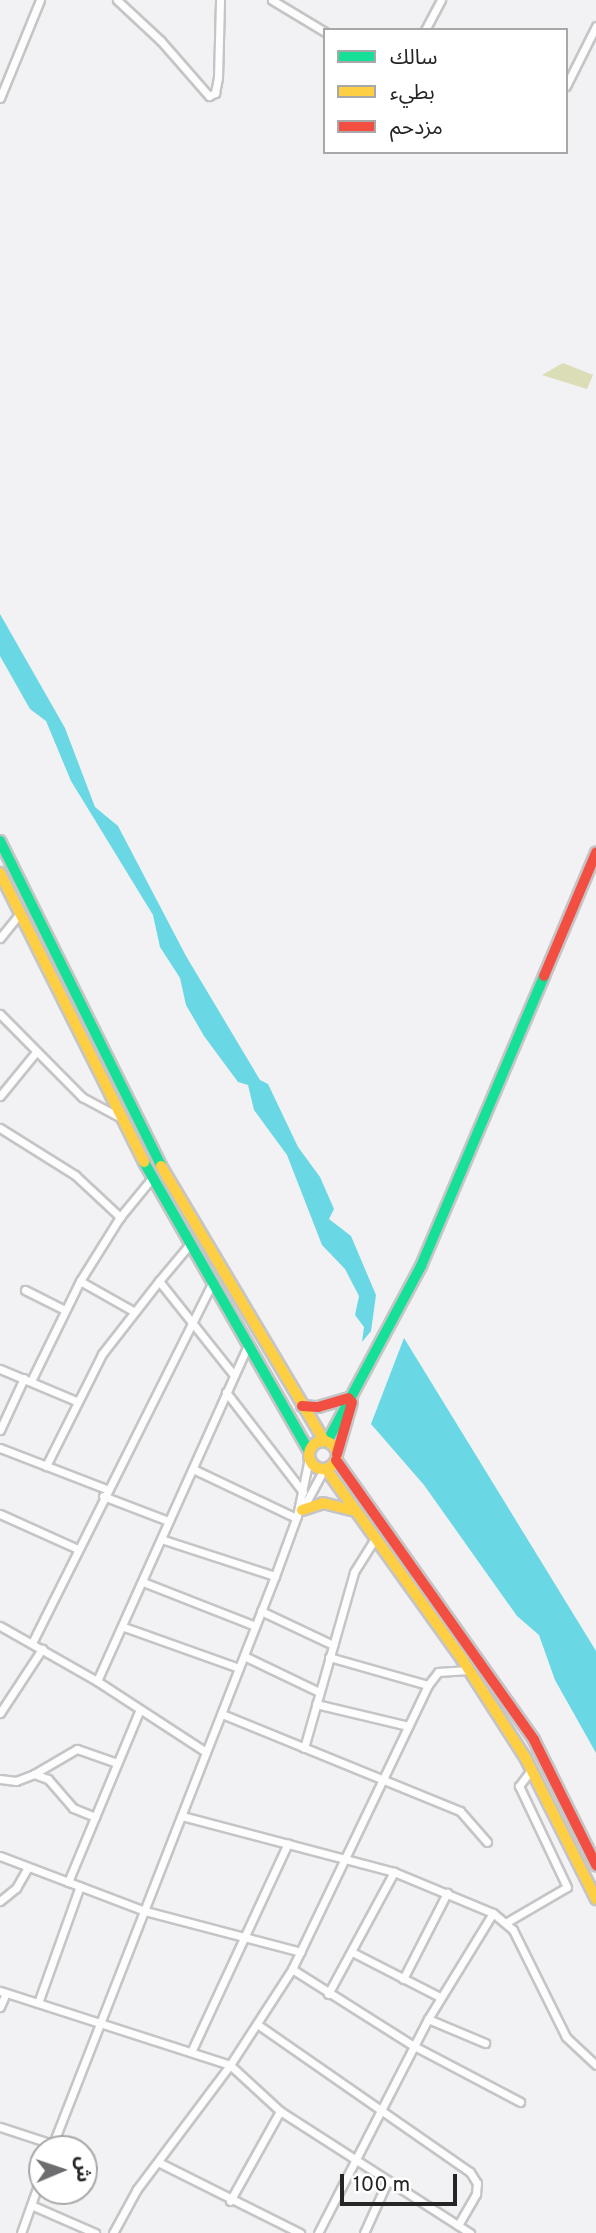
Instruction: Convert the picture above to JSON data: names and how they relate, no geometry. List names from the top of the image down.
{
  "legend": ["سالك", "بطيء", "مزدحم"],
  "scale_bar": "100 m",
  "north": "right"
}
